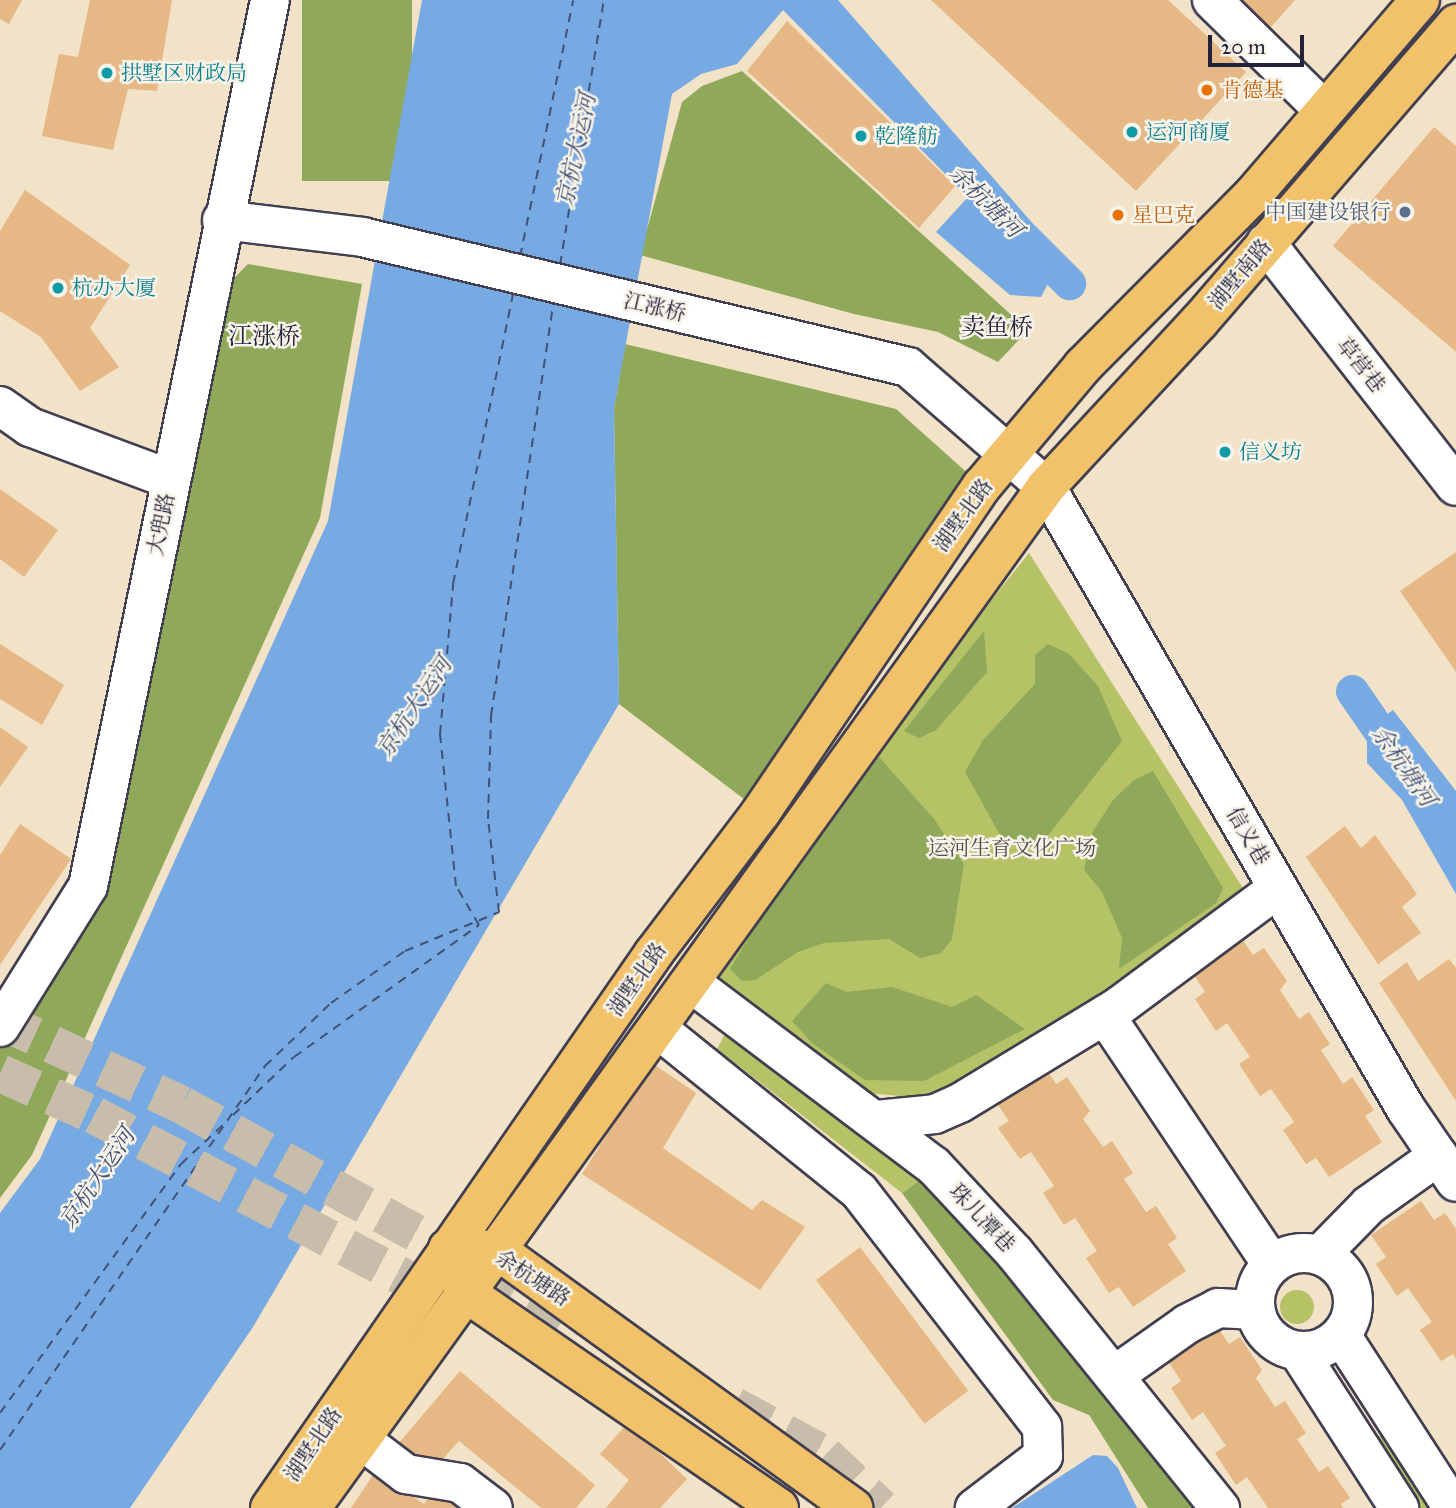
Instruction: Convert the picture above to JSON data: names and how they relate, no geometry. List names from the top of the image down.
{
  "streets": {
    "main road": ["湖墅南路", "湖墅北路", "余杭塘路"],
    "street": [
      "江涨桥",
      "草营巷",
      "大兜路",
      "信义巷",
      "珠儿潭巷"
    ]
  },
  "crossings": [
    ["湖墅南路", "江涨桥"],
    ["湖墅南路", "草营巷"],
    ["湖墅南路", "湖墅北路"],
    ["湖墅南路", "信义巷"],
    ["江涨桥", "湖墅北路"],
    ["江涨桥", "大兜路"],
    ["江涨桥", "信义巷"],
    ["湖墅北路", "信义巷"],
    ["湖墅北路", "珠儿潭巷"],
    ["湖墅北路", "余杭塘路"]
  ],
  "districts": ["卖鱼桥", "江涨桥"],
  "water": ["京杭大运河", "余杭塘河"],
  "parks": ["运河生育文化广场"],
  "places": [
    "拱墅区财政局",
    "肯德基",
    "运河商厦",
    "乾隆舫",
    "中国建设银行",
    "星巴克",
    "杭办大厦",
    "信义坊"
  ],
  "scale_bar": "20 m"
}
